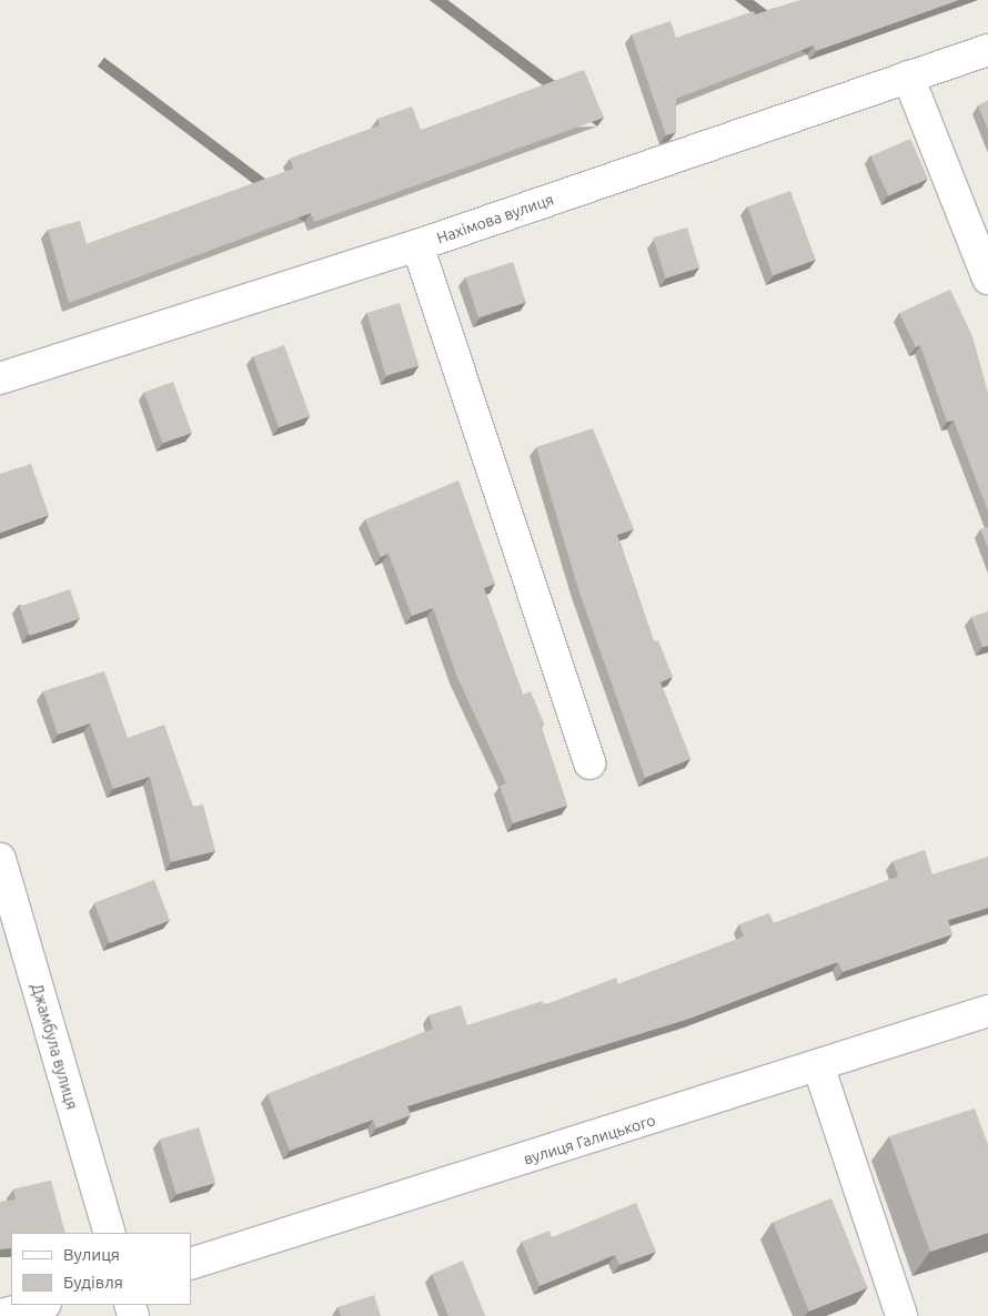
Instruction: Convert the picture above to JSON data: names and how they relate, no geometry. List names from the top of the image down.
{
  "streets": {
    "street": ["Нахімова вулиця", "Джамбула вулиця", "вулиця Галицького"]
  },
  "legend": ["Вулиця", "Будівля"]
}
